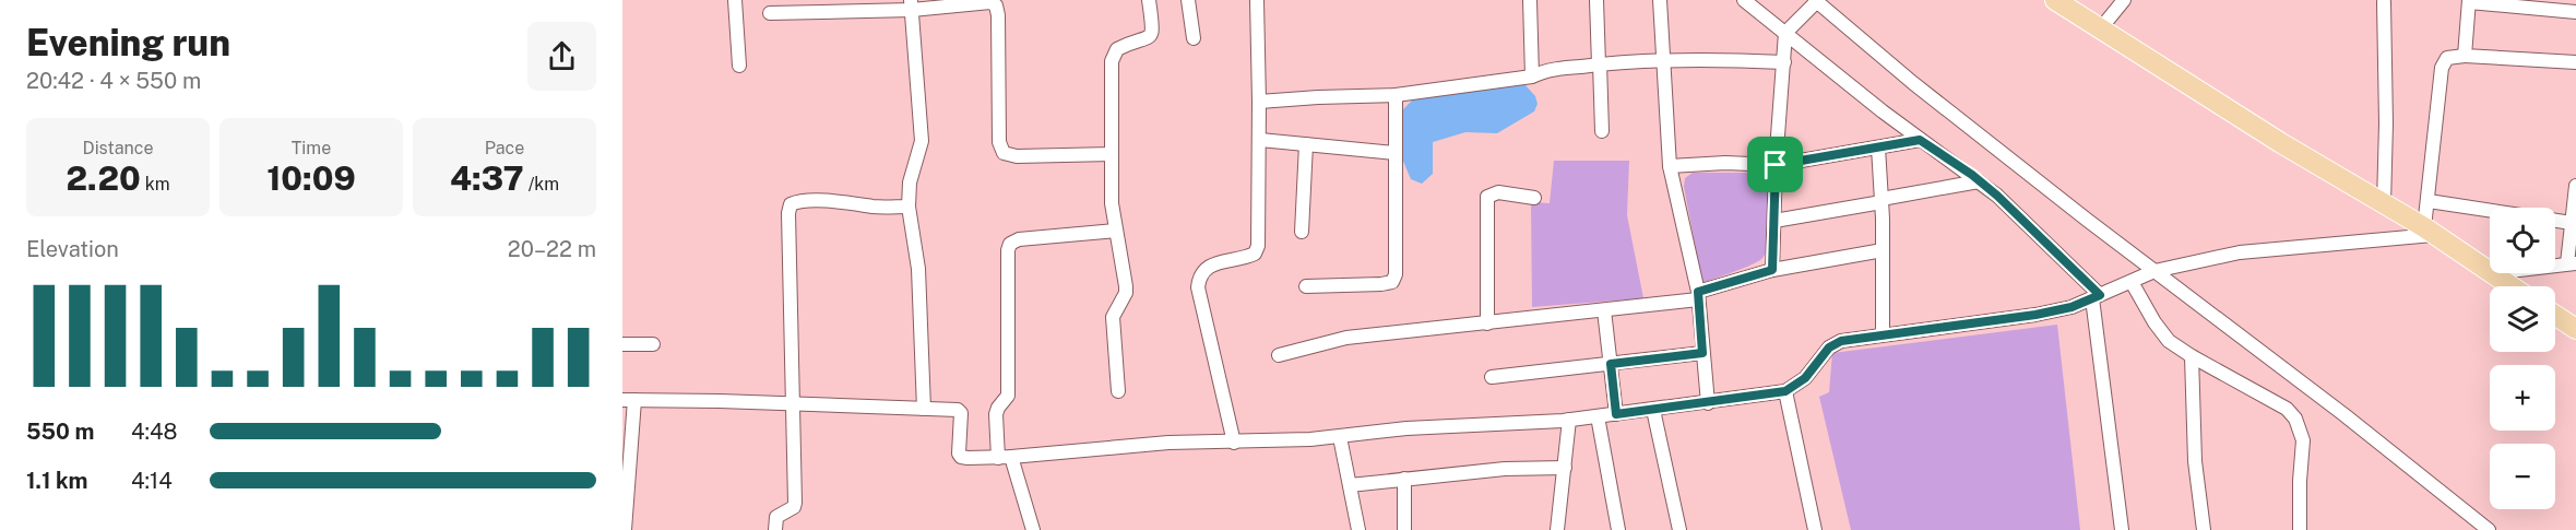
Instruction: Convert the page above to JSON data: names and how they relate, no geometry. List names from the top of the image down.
{
  "page": {
    "heading": ["Evening run", "20:42 · 4 × 550 m"],
    "stats": [
      ["Distance", "2.20 km"],
      ["Time", "10:09"],
      ["Pace", "4:37 /km"]
    ],
    "map_buttons": ["+", "−"],
    "chart": ["Elevation", "20–22 m"],
    "list": [
      {
        "name": "550 m",
        "note": "4:48"
      },
      {
        "name": "1.1 km",
        "note": "4:14"
      }
    ]
  }
}
